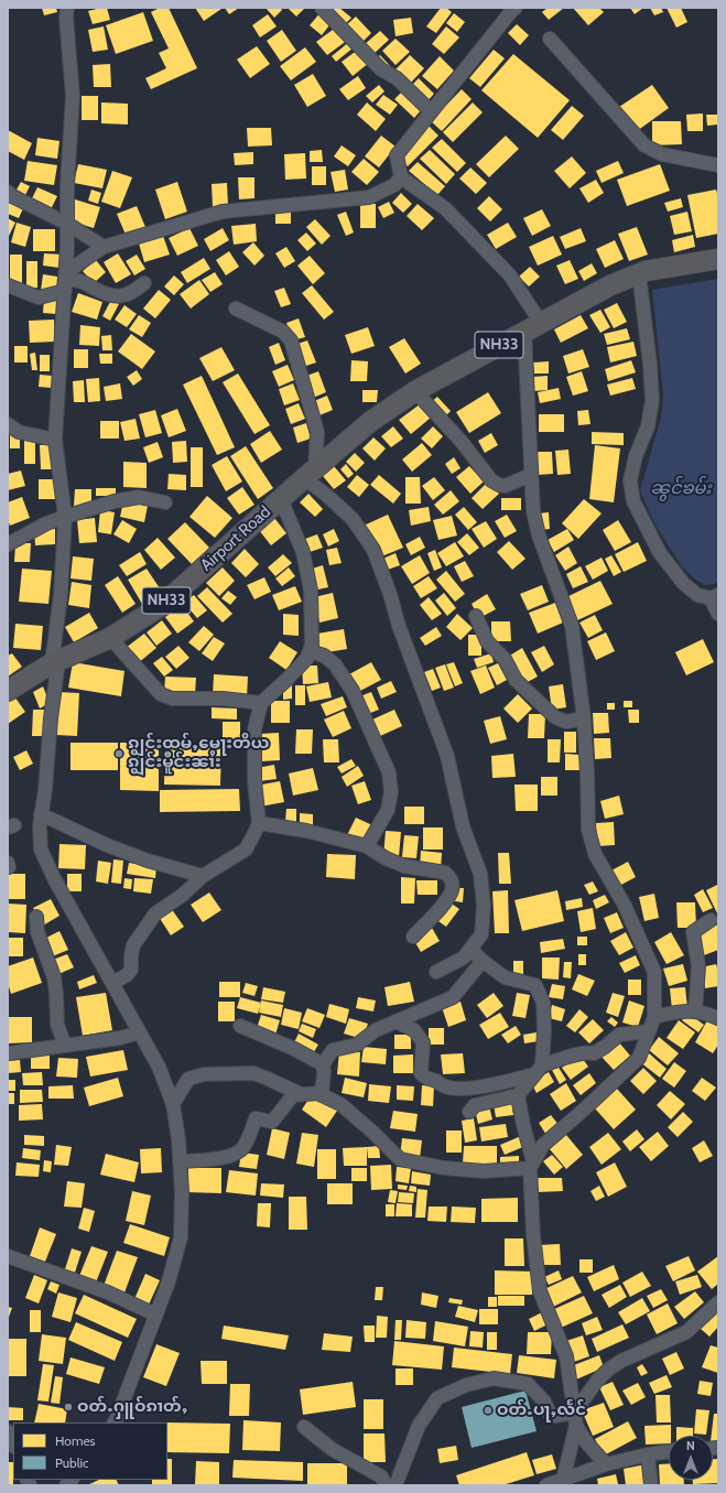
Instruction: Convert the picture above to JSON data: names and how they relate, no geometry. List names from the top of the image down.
{
  "streets": {
    "highway": ["NH33", "Airport Road"]
  },
  "crossings": [
    ["NH33", "Airport Road"]
  ],
  "water": ["ၼွင်ၶမ်း"],
  "places": ["ၵျွင်းထမ်ႇမေႃးတိယ ၵျွင်းမိူင်းၼၢႆး", "ဝတ်ႉႁူဝ်ၵၢတ်ႇ", "ဝတ်ႉပႃႇလႅင်"],
  "legend": ["Homes", "Public"],
  "north": "top"
}
